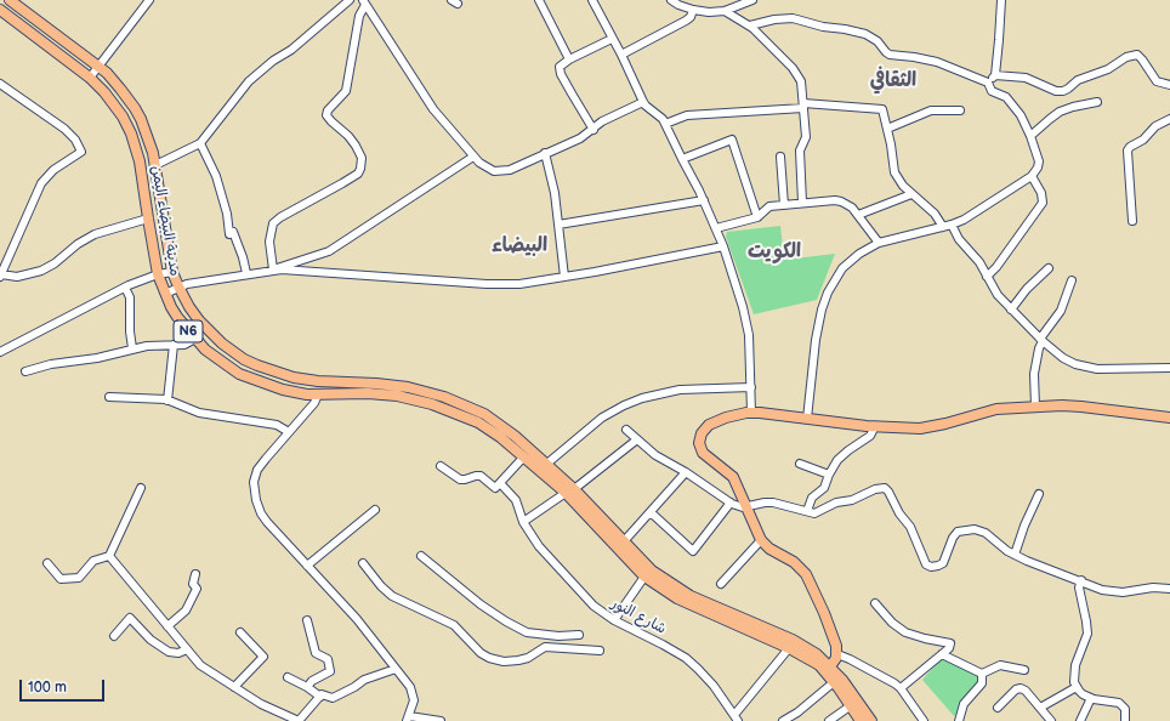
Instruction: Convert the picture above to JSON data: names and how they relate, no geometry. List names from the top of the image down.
{
  "streets": {
    "main road": ["مدينة البيضاء اليمن", "N6"],
    "street": ["شارع النور"]
  },
  "districts": ["الثقافي", "البيضاء", "الكويت"],
  "scale_bar": "100 m"
}
